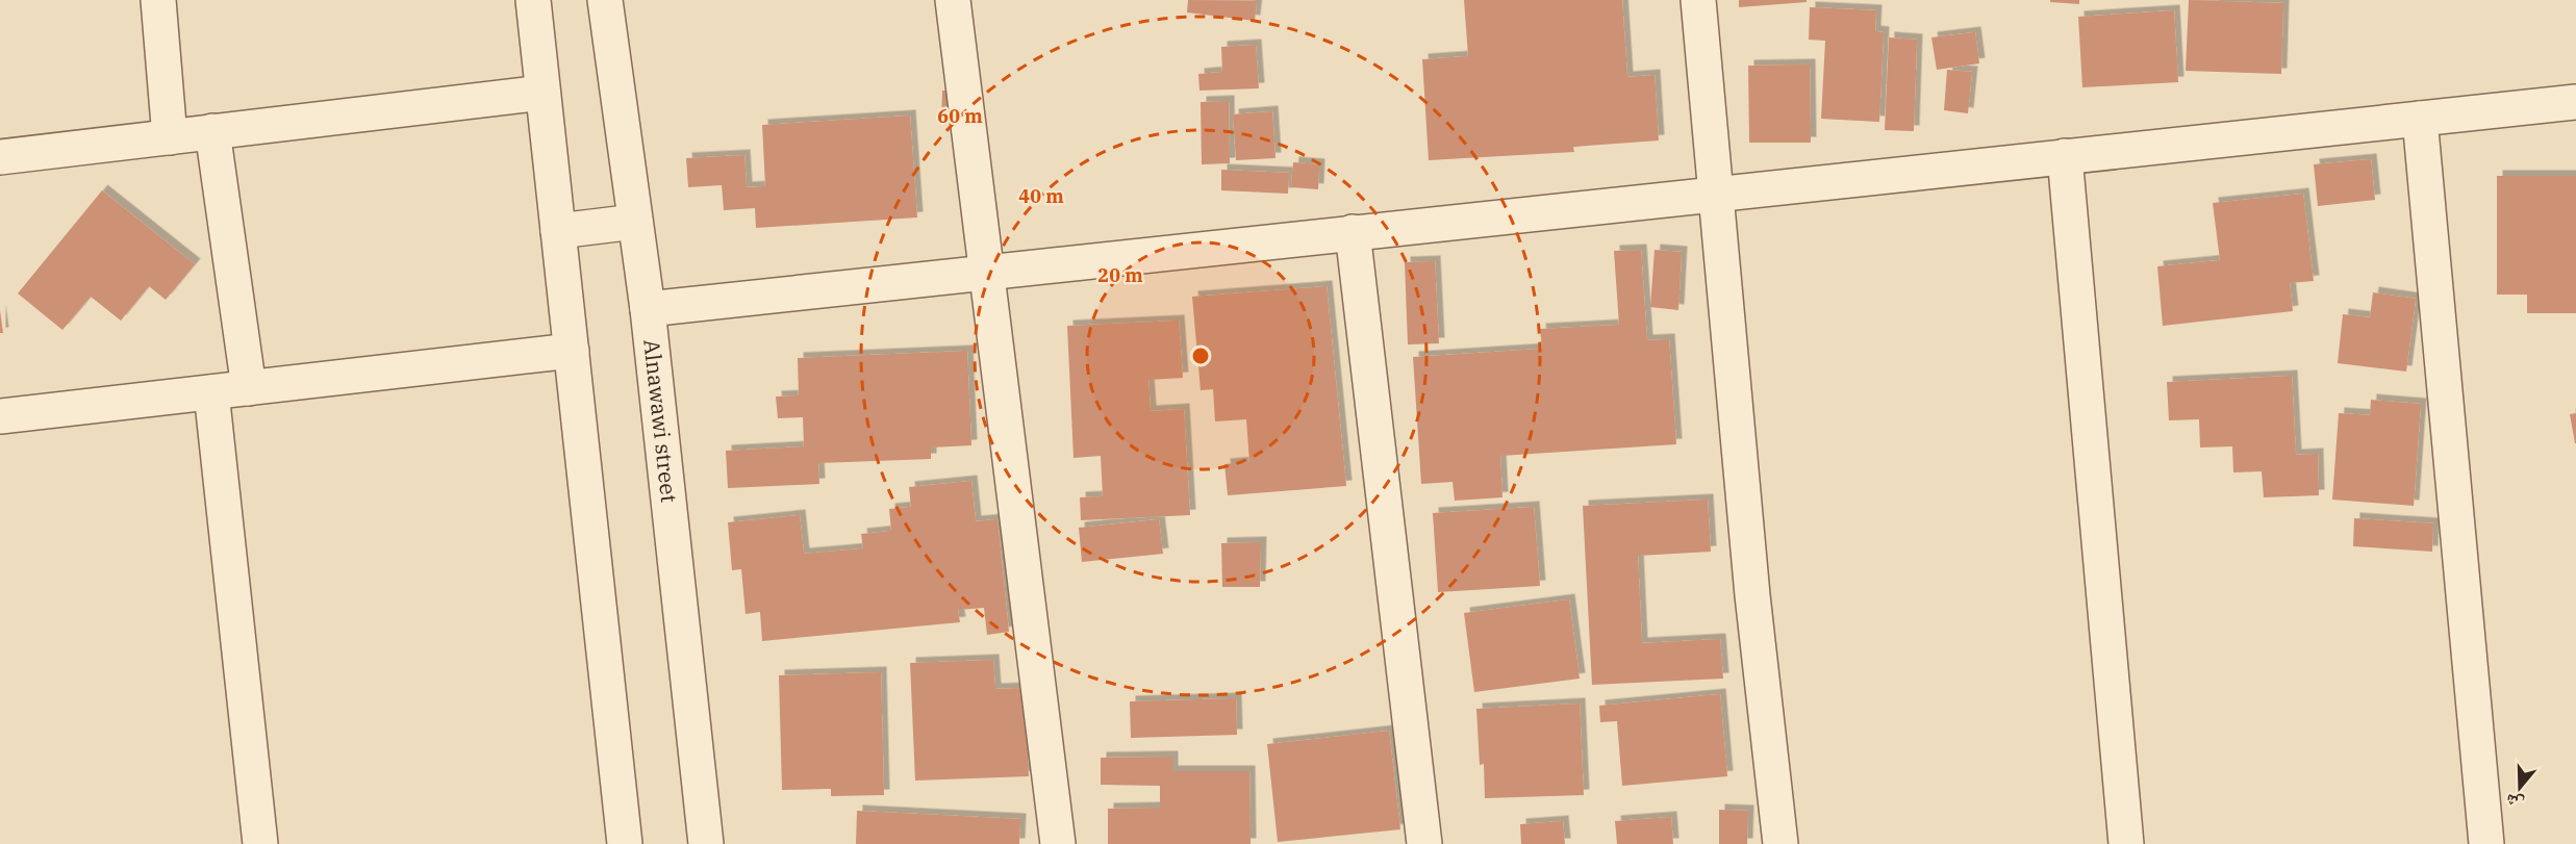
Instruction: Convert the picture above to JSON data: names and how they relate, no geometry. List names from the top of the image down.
{
  "streets": {
    "street": ["Alnawawi street"]
  },
  "north": "bottom",
  "rings": ["60 m", "40 m", "20 m"]
}
